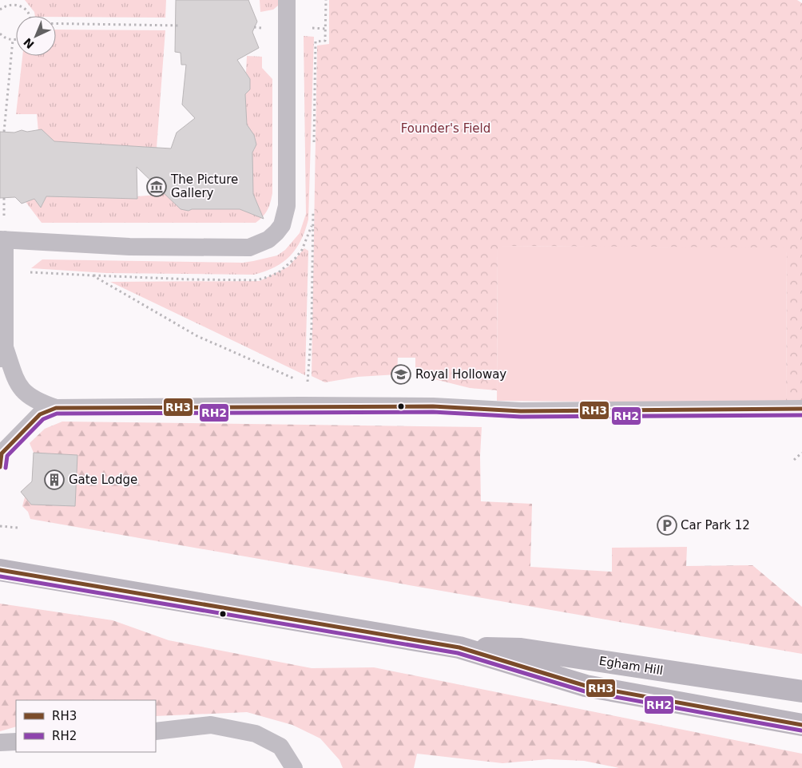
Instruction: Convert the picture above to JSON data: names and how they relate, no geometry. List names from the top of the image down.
{
  "streets": {
    "main road": ["Egham Hill"]
  },
  "parks": ["Founder's Field"],
  "places": {
    "museum": ["The Picture Gallery"],
    "school or university": ["Royal Holloway"],
    "building": ["Gate Lodge"],
    "parking": ["Car Park 12"]
  },
  "lines": ["transit line RH3", "transit line RH2"],
  "legend": ["RH3", "RH2"],
  "north": "bottom left"
}
